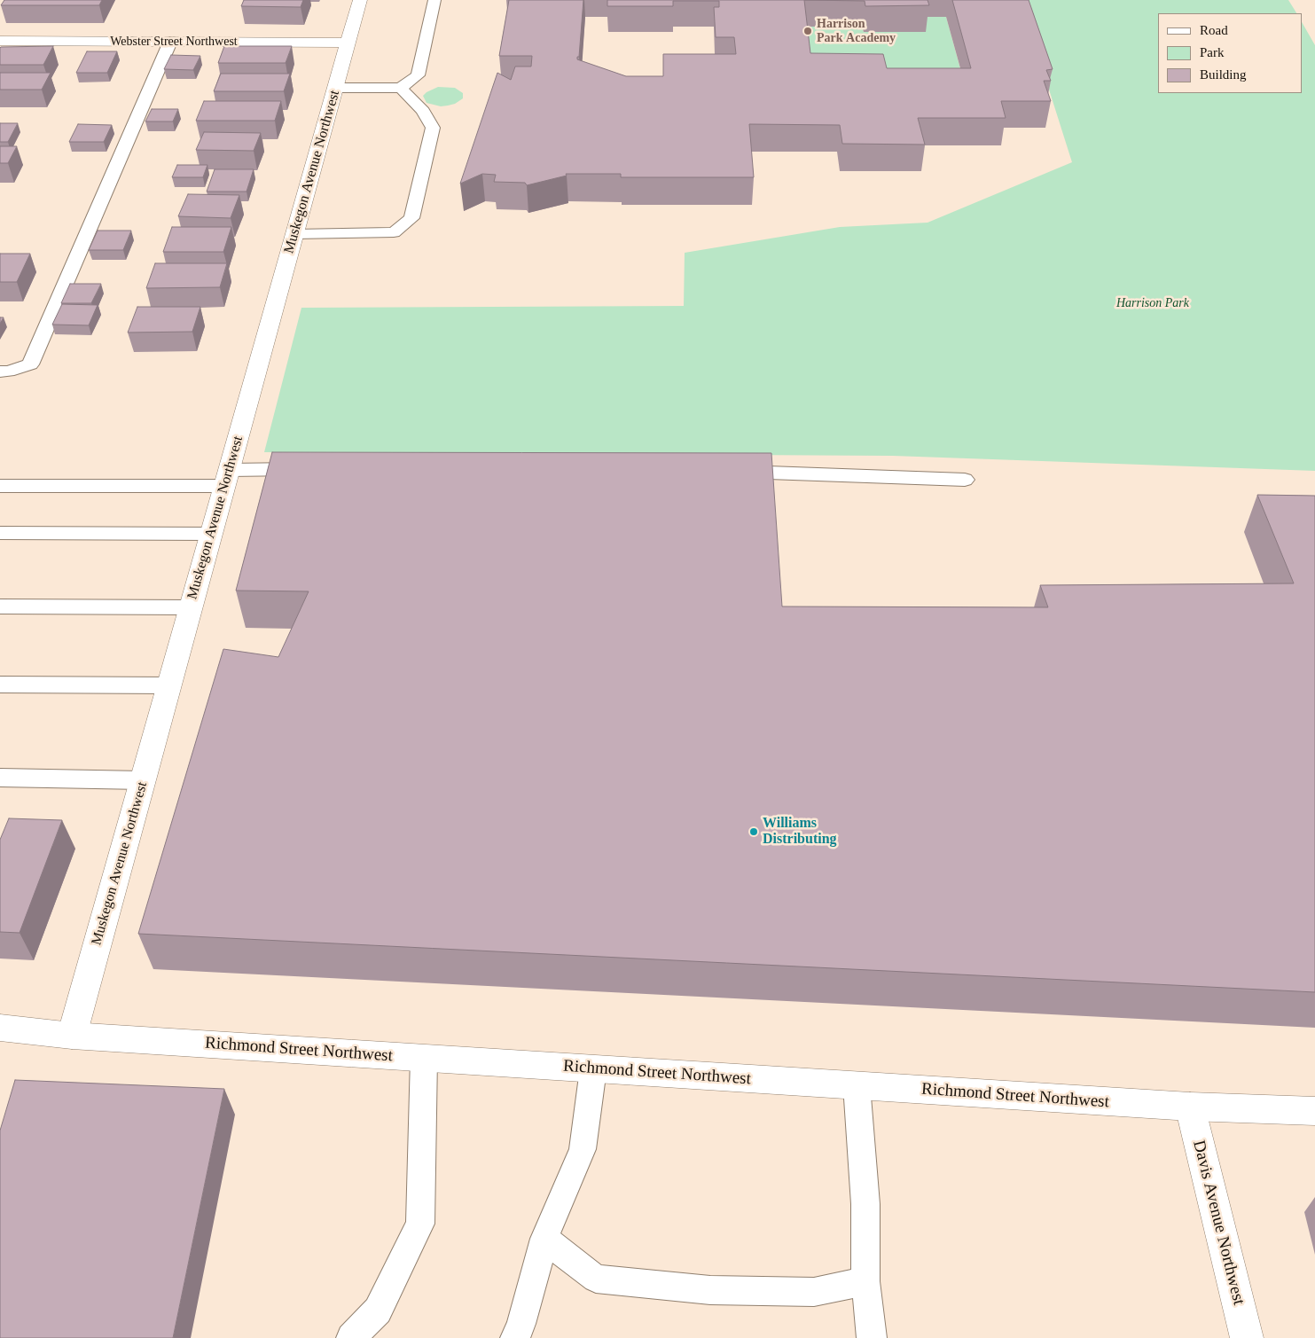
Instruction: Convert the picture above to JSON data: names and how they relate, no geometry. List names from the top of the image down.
{
  "streets": {
    "street": [
      "Webster Street Northwest",
      "Muskegon Avenue Northwest",
      "Richmond Street Northwest",
      "Davis Avenue Northwest"
    ]
  },
  "crossings": [
    ["Webster Street Northwest", "Muskegon Avenue Northwest"],
    ["Muskegon Avenue Northwest", "Richmond Street Northwest"],
    ["Richmond Street Northwest", "Davis Avenue Northwest"]
  ],
  "parks": ["Harrison Park"],
  "places": ["Harrison Park Academy", "Williams Distributing"],
  "legend": ["Road", "Park", "Building"]
}
